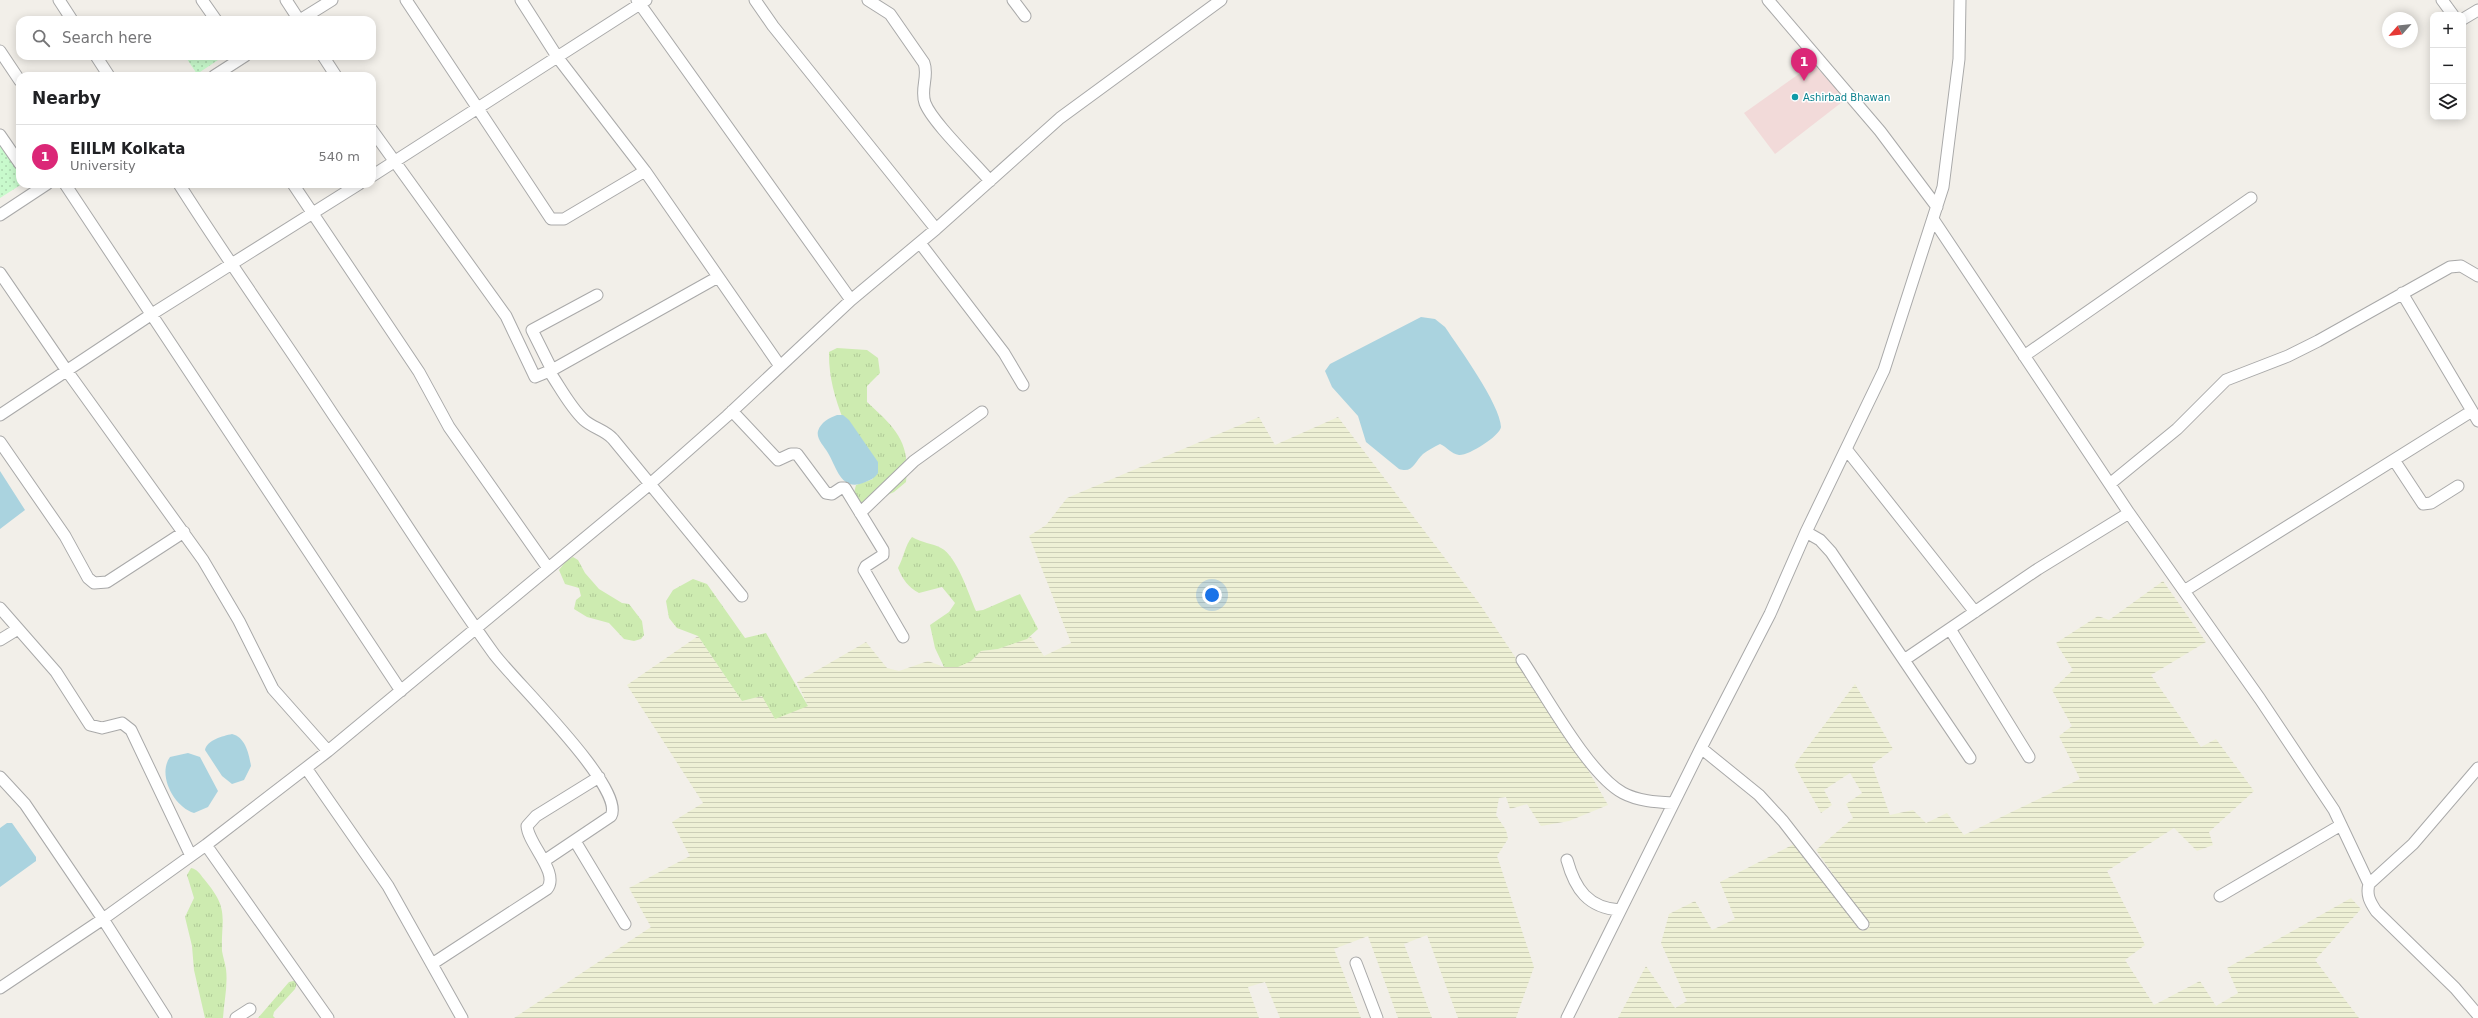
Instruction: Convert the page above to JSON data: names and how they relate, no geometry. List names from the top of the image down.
{
  "places": ["Ashirbad Bhawan"],
  "north": "bottom left",
  "page": {
    "map_buttons": ["+", "−"],
    "search": "Search here",
    "pins": "1",
    "heading": "Nearby",
    "list": [
      {
        "mark": "1",
        "name": "EIILM Kolkata",
        "note": "University",
        "value": "540 m"
      }
    ]
  }
}
